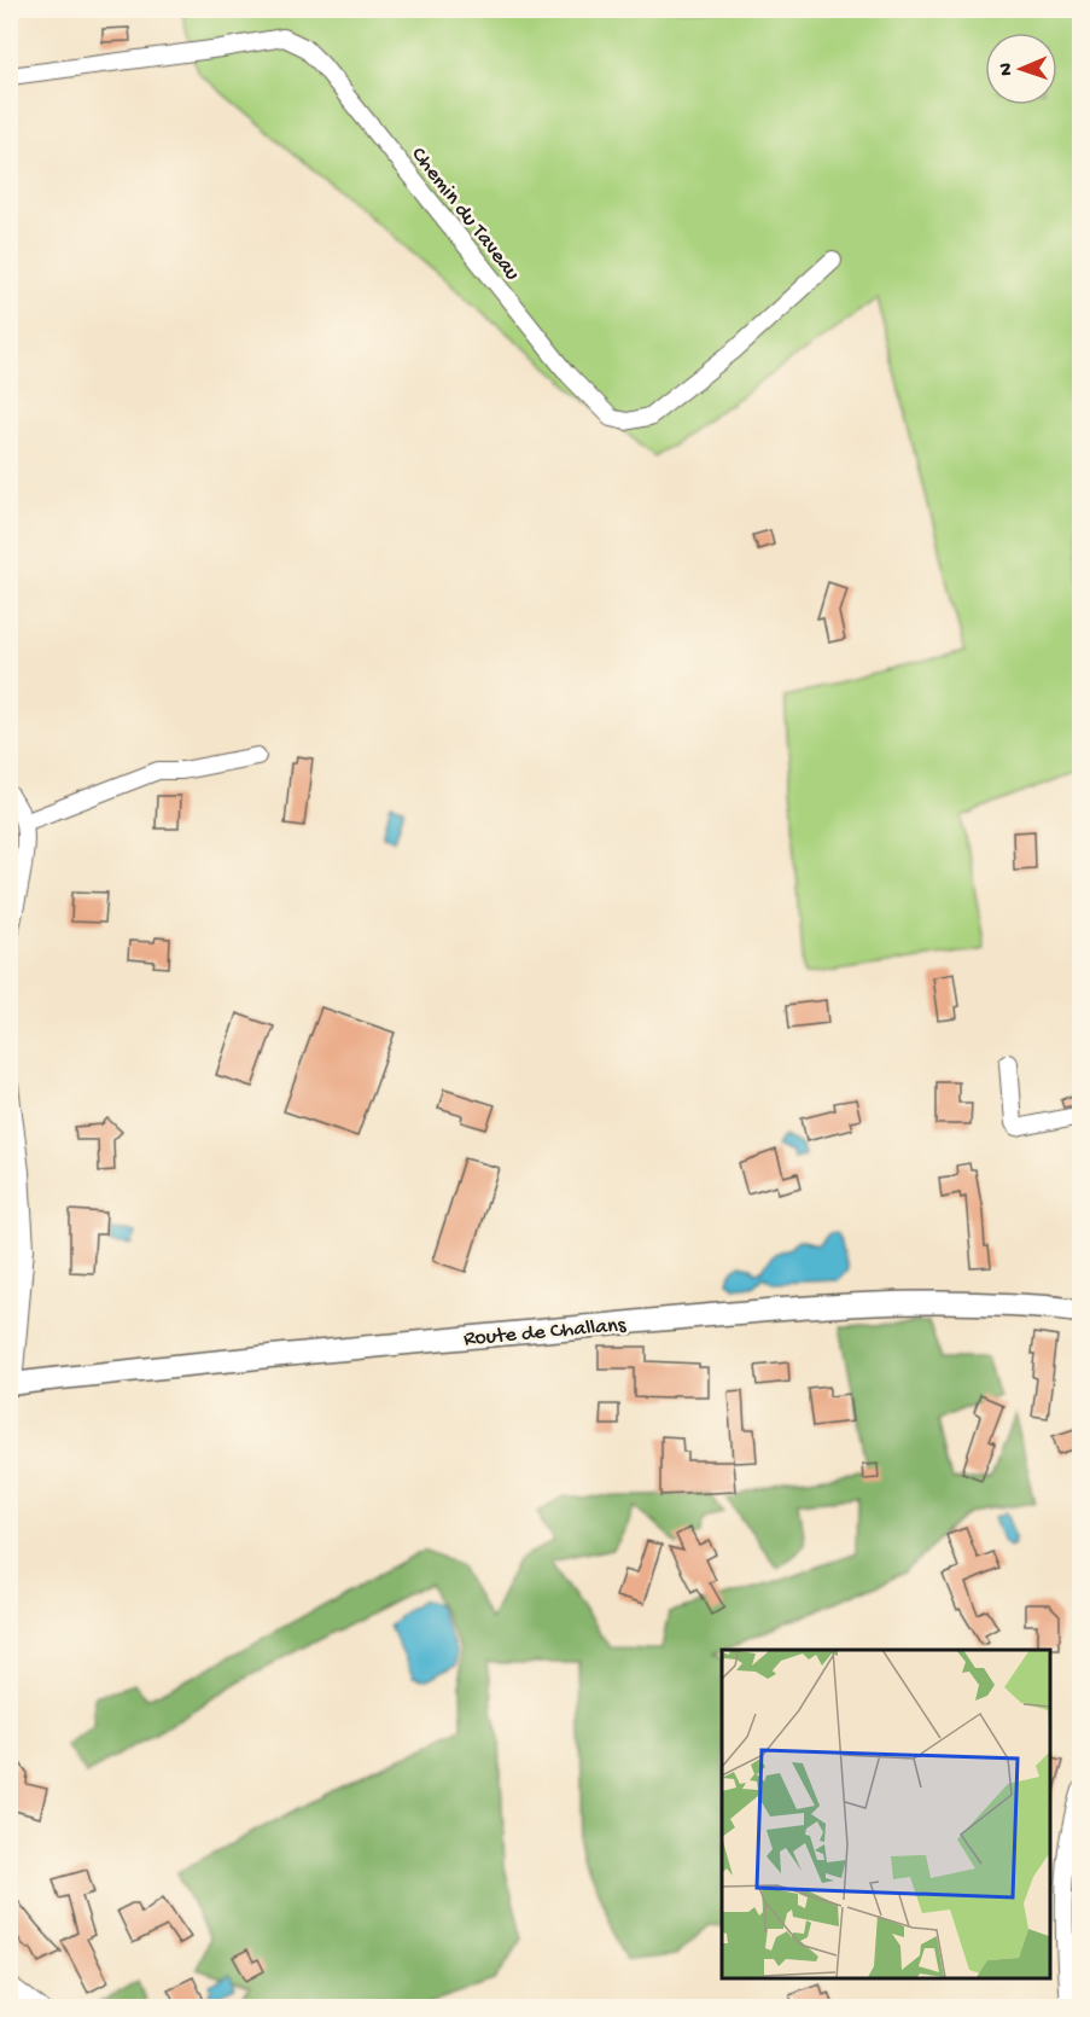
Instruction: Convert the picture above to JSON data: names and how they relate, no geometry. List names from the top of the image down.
{
  "streets": {
    "main road": ["Route de Challans"],
    "street": ["Chemin du Taveau"]
  },
  "north": "left"
}
